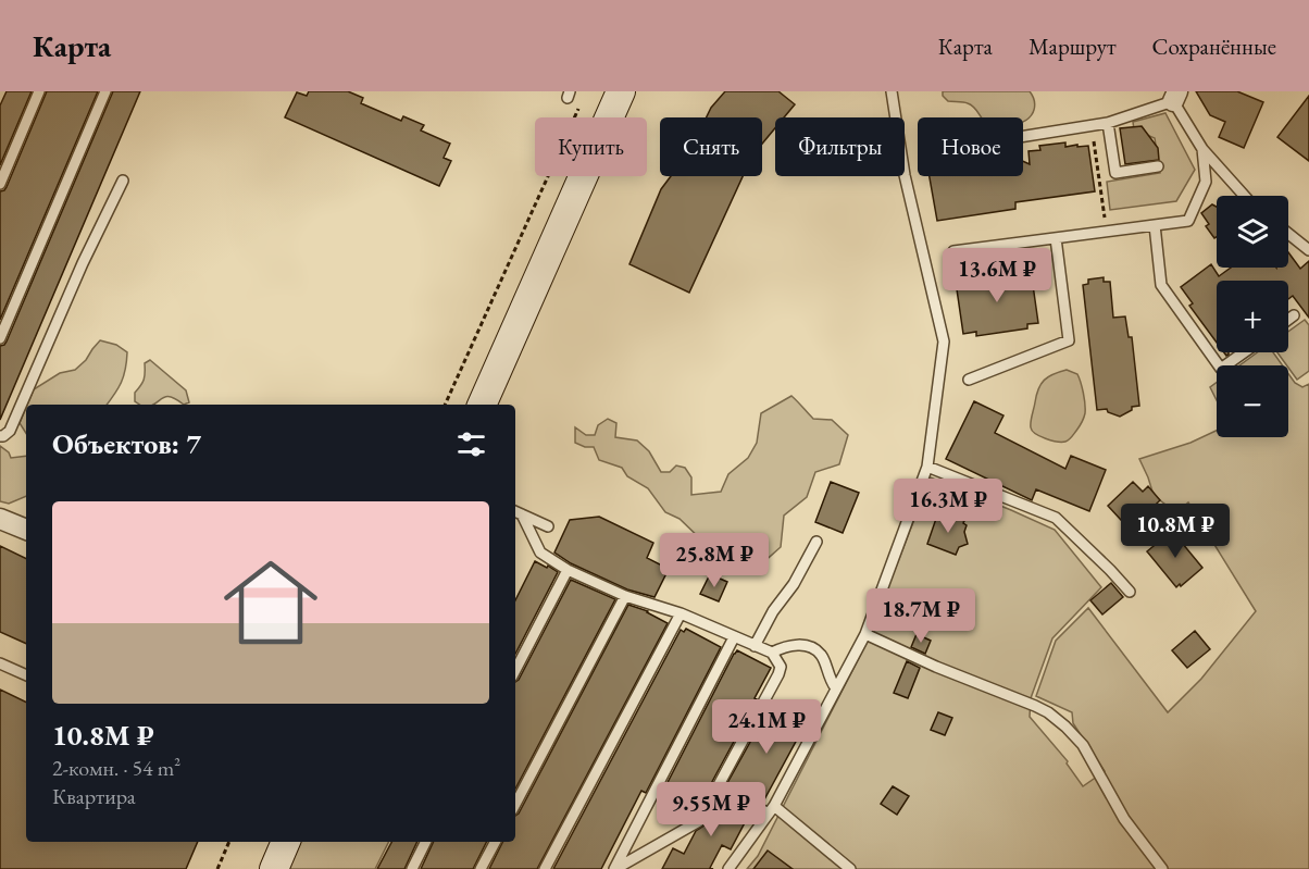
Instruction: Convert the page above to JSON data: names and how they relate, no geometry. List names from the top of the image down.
{
  "page": {
    "header": "Карта",
    "nav": ["Карта", "Маршрут", "Сохранённые"],
    "chip": [
      "Купить",
      "Снять",
      "Фильтры",
      "Новое"
    ],
    "map_buttons": ["+", "−"],
    "price": [
      "13.6M ₽",
      "16.3M ₽",
      "10.8M ₽",
      "25.8M ₽",
      "18.7M ₽",
      "24.1M ₽",
      "9.55M ₽"
    ],
    "heading": "Объектов: 7",
    "list": [
      {
        "name": "10.8M ₽",
        "note": "2-комн. · 54 m² · Квартира"
      }
    ]
  }
}
